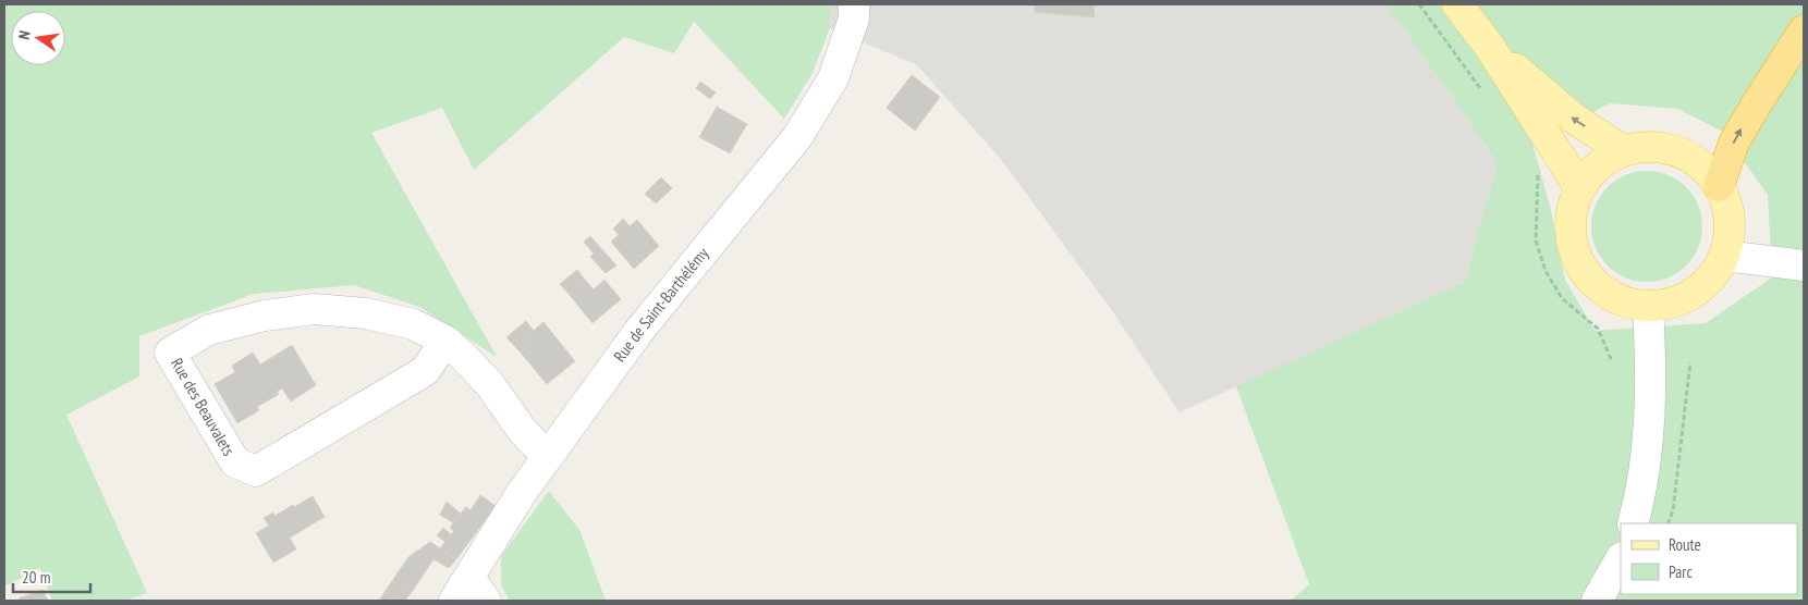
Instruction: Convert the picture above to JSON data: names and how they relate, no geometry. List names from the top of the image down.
{
  "streets": {
    "street": ["Rue de Saint-Barthélémy", "Rue des Beauvalets"]
  },
  "crossings": [
    ["Rue de Saint-Barthélémy", "Rue des Beauvalets"]
  ],
  "legend": ["Route", "Parc"],
  "scale_bar": "20 m",
  "north": "left"
}
